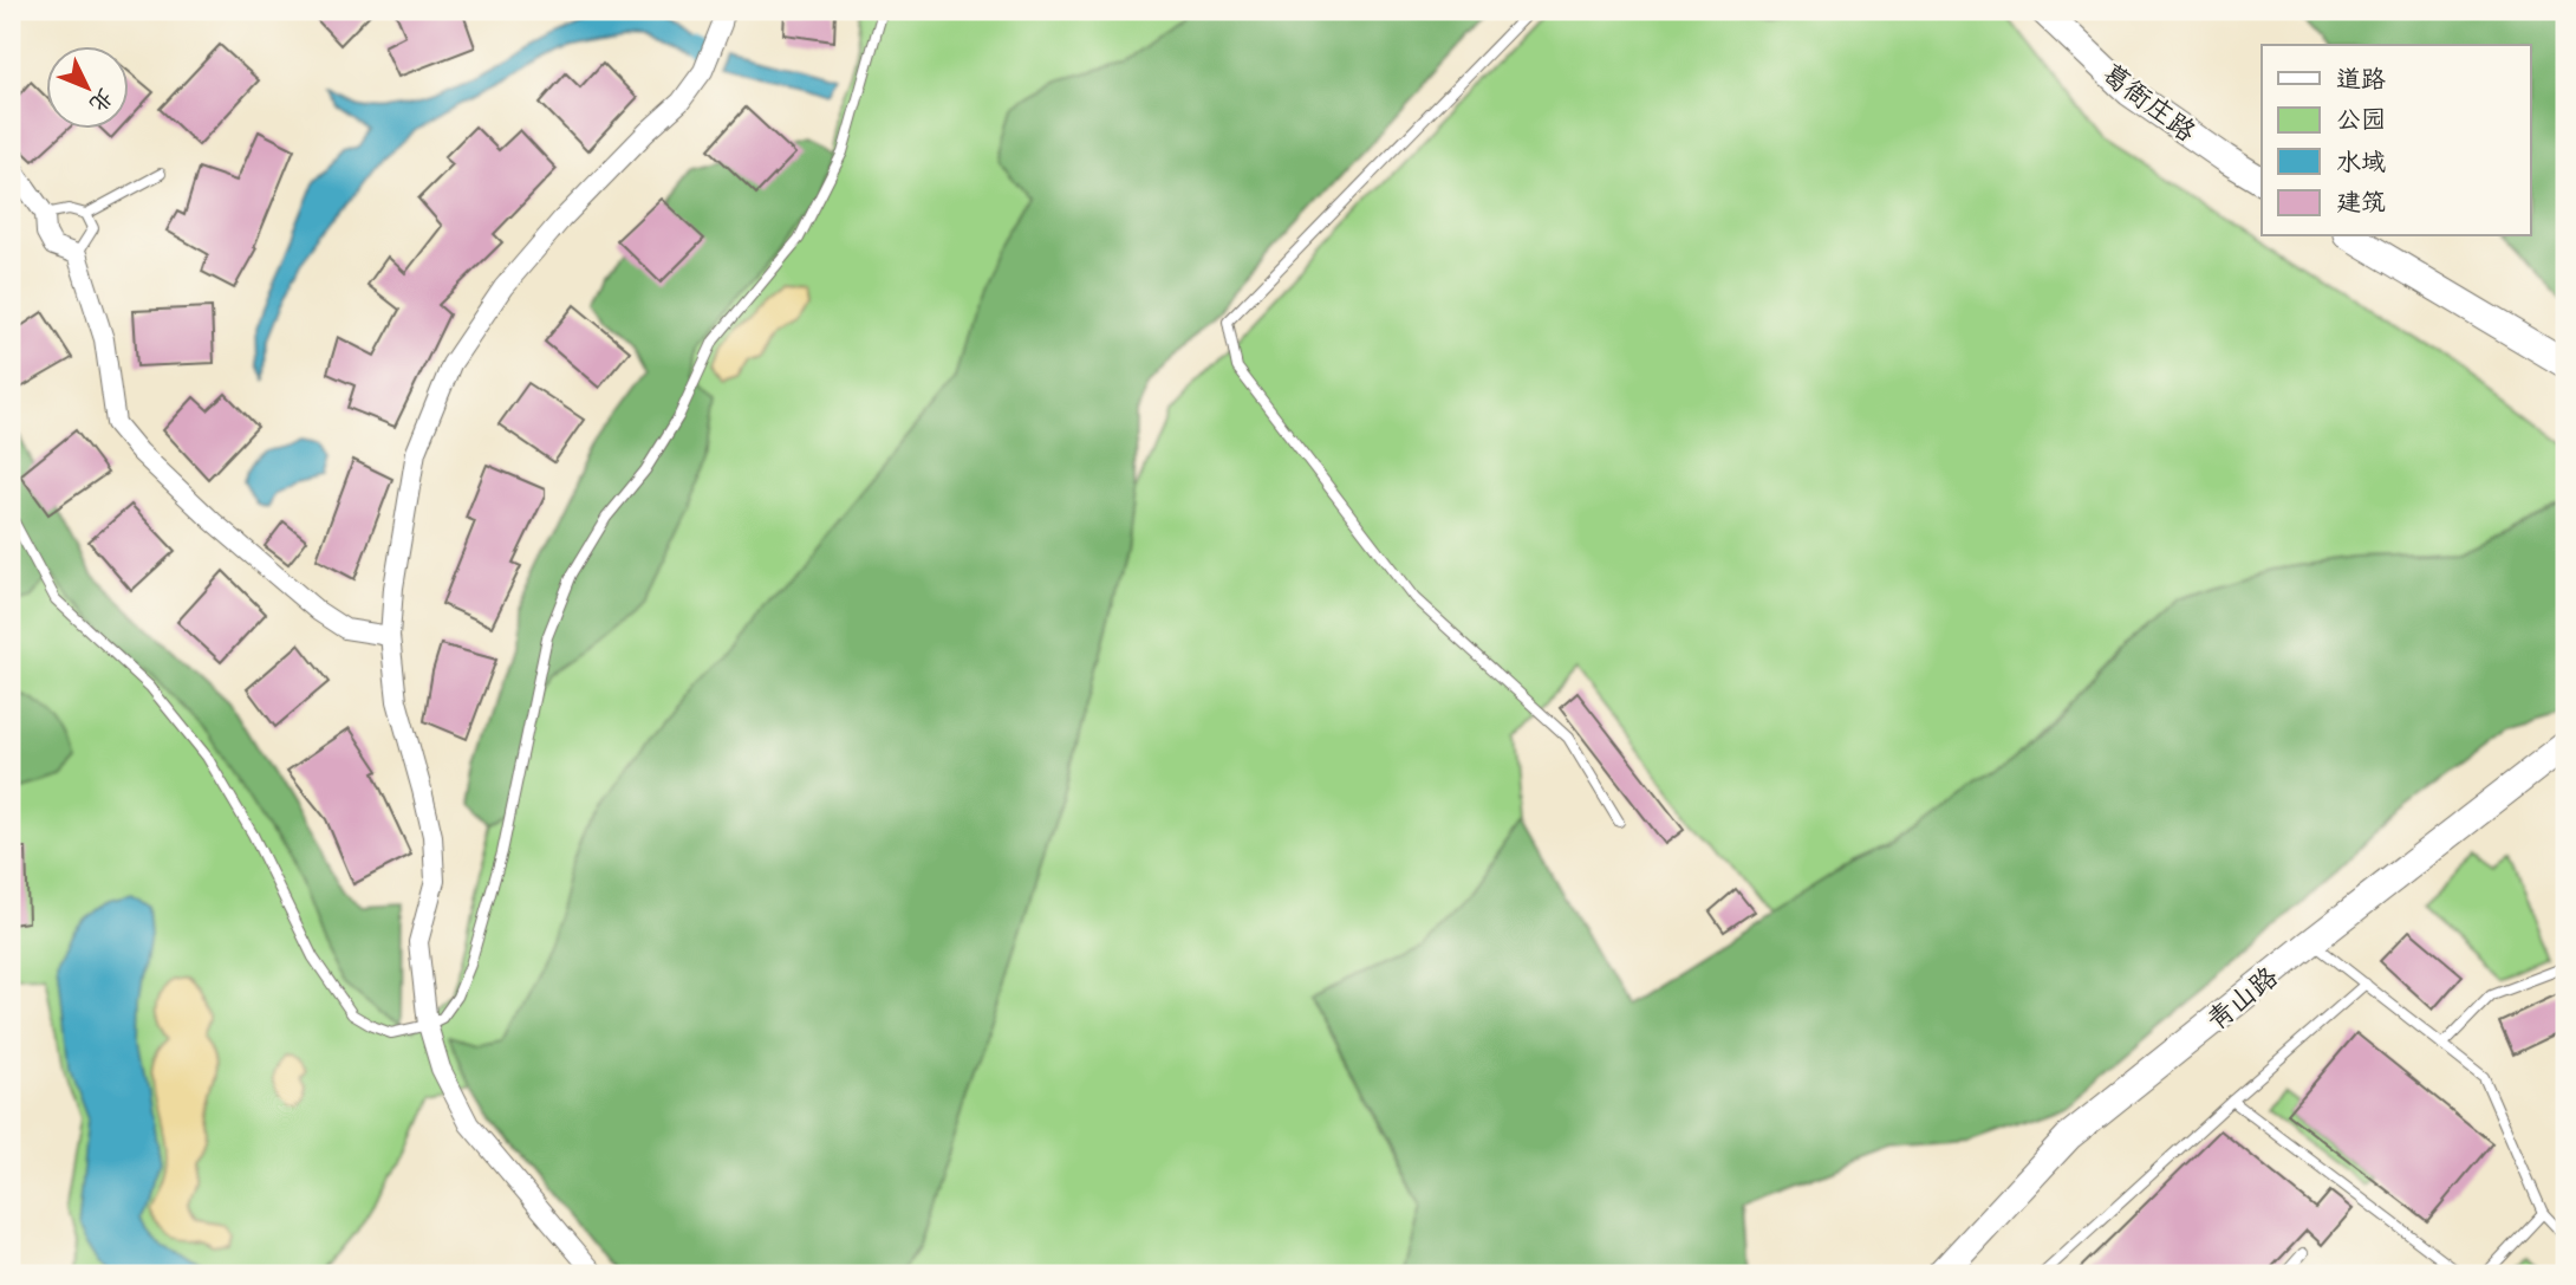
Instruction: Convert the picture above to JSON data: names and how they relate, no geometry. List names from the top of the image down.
{
  "streets": {
    "street": ["葛衙庄路", "青山路"]
  },
  "legend": [
    "道路",
    "公园",
    "水域",
    "建筑"
  ],
  "north": "bottom right"
}
